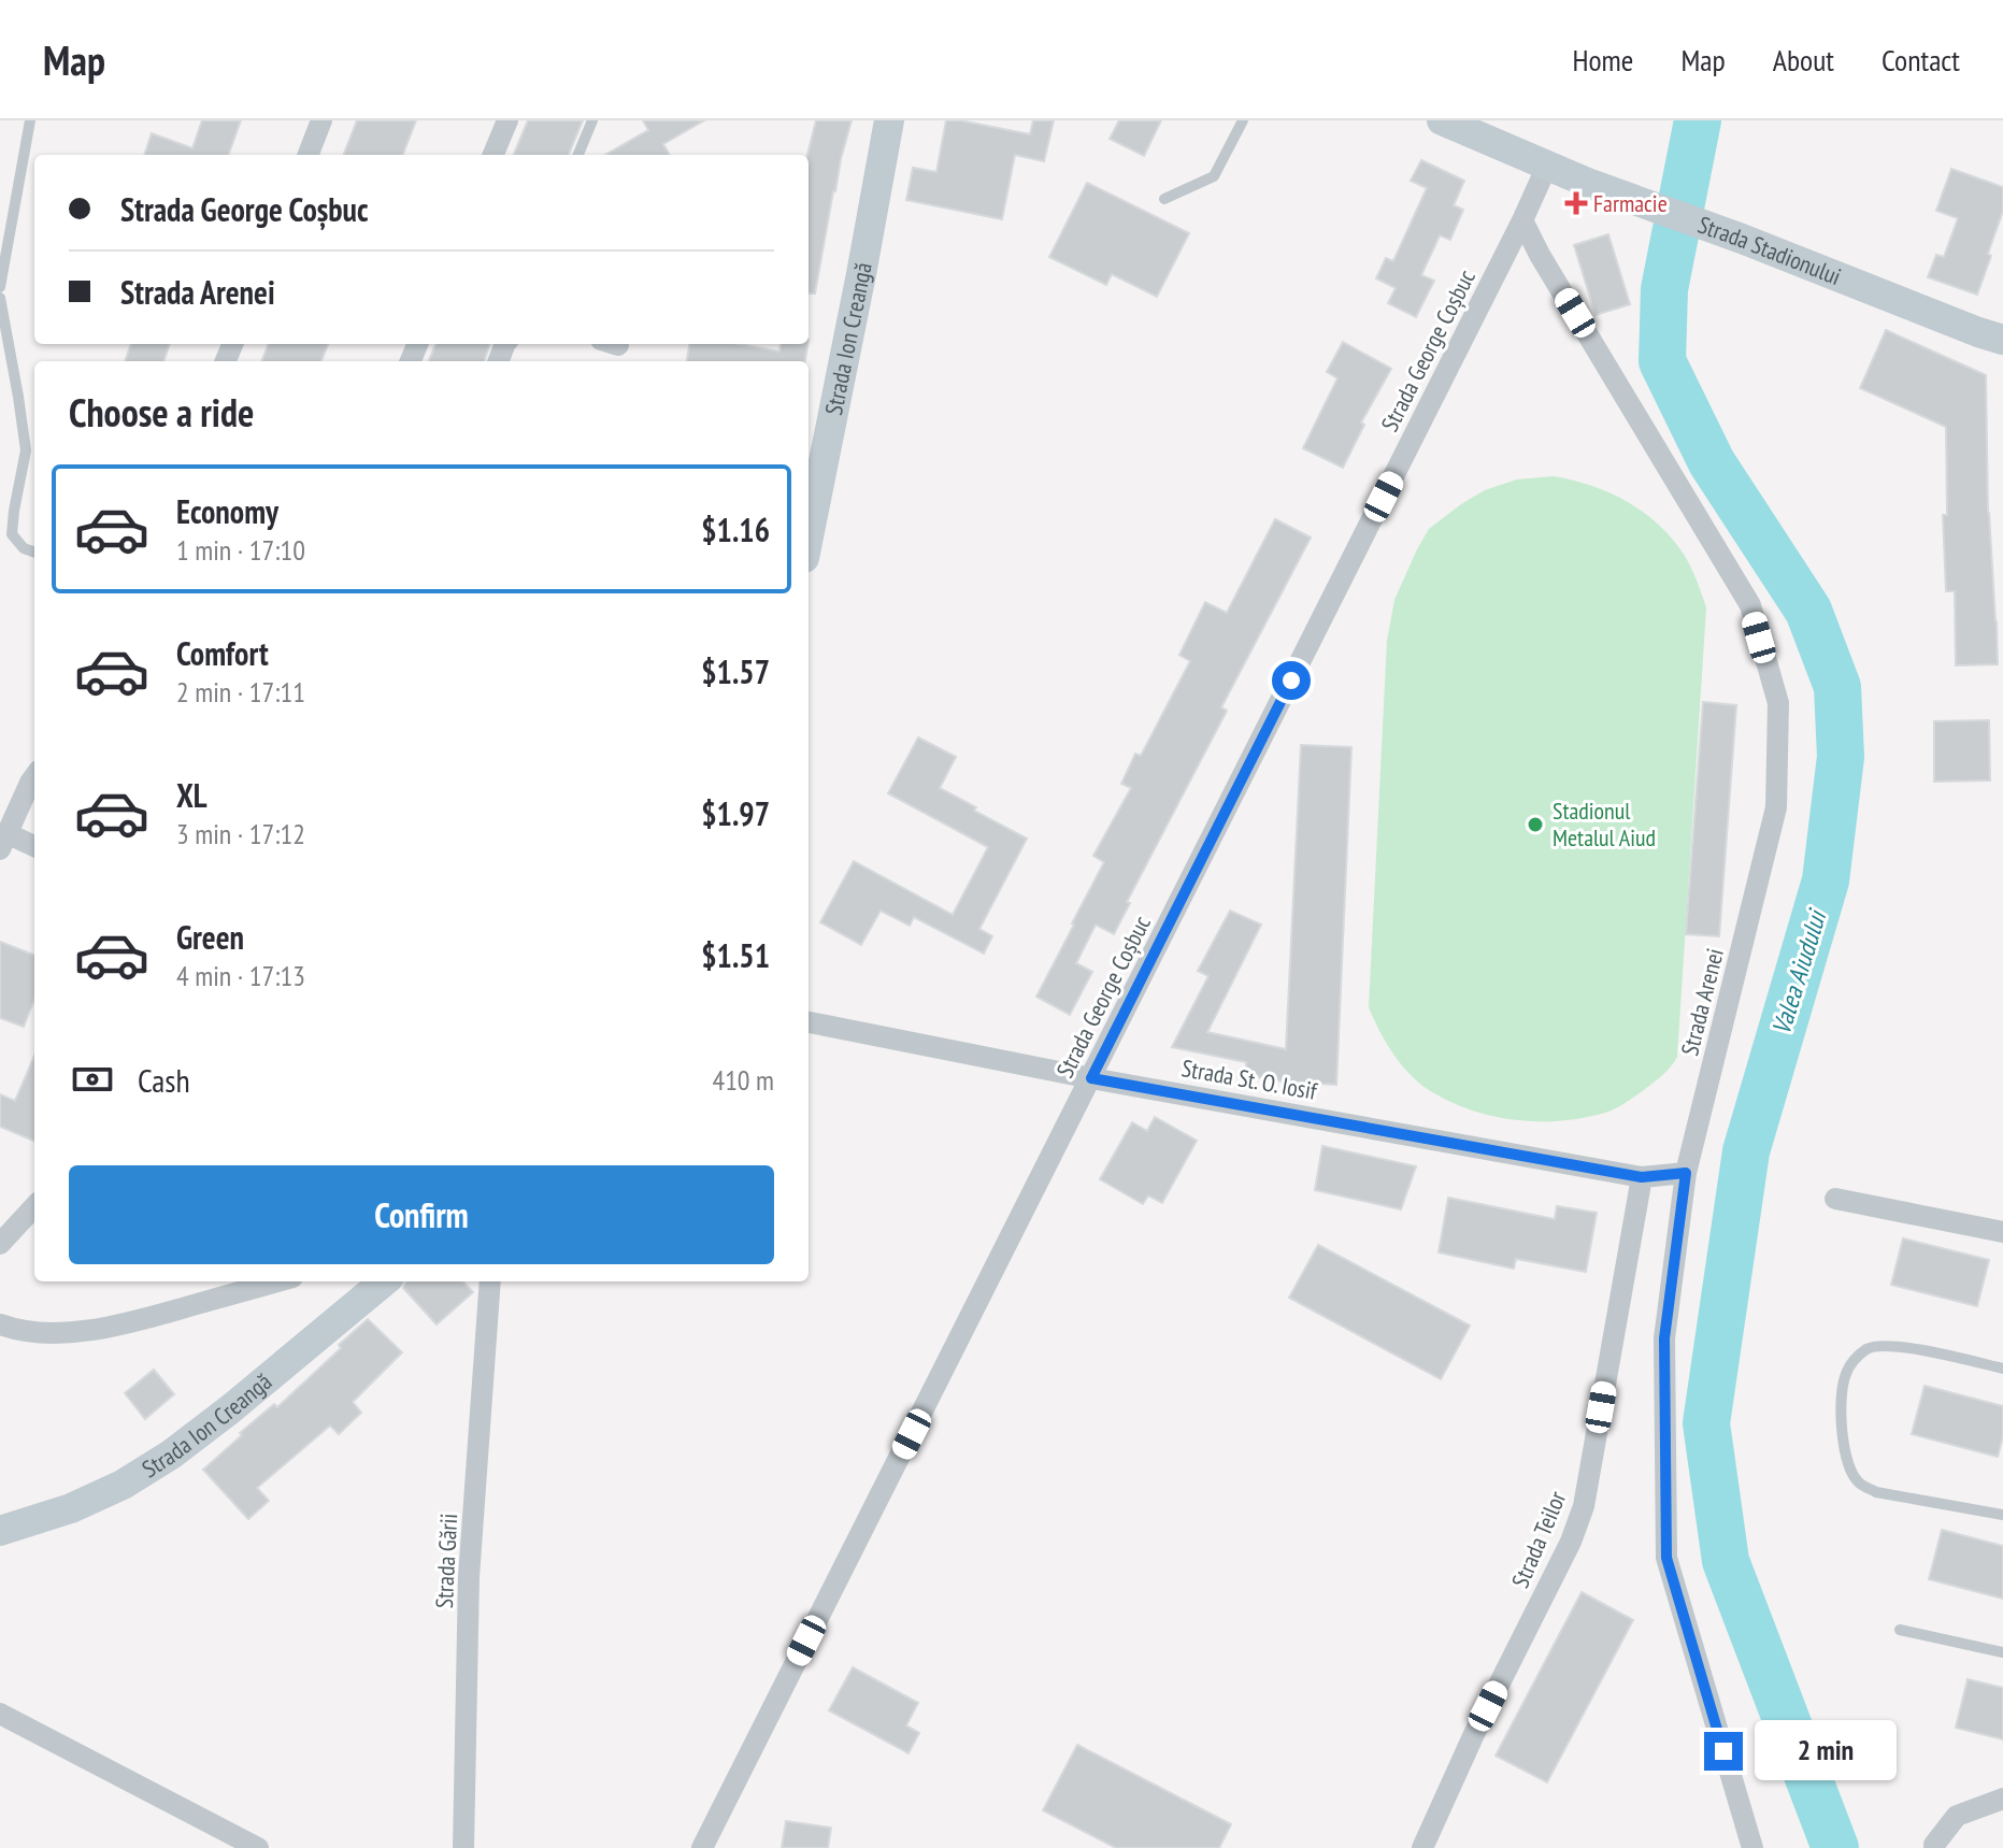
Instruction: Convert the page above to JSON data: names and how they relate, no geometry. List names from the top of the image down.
{
  "streets": {
    "main road": ["Strada Stadionului", "Strada Ion Creangă"],
    "street": [
      "Strada George Coșbuc",
      "Strada Arenei",
      "Strada St. O. Iosif",
      "Strada Teilor",
      "Strada Gării"
    ]
  },
  "crossings": [
    ["Strada Stadionului", "Strada George Coșbuc"],
    ["Strada George Coșbuc", "Strada Arenei"],
    ["Strada George Coșbuc", "Strada St. O. Iosif"],
    ["Strada Arenei", "Strada St. O. Iosif"],
    ["Strada St. O. Iosif", "Strada Teilor"]
  ],
  "water": ["Valea Aiudului"],
  "places": {
    "health": ["Farmacie"],
    "other": ["Stadionul Metalul Aiud"]
  },
  "page": {
    "header": "Map",
    "nav": [
      "Home",
      "Map",
      "About",
      "Contact"
    ],
    "banner": ["Strada George Coșbuc", "Strada Arenei"],
    "heading": "Choose a ride",
    "list": [
      {
        "name": "Economy",
        "note": "1 min · 17:10",
        "value": "$1.16"
      },
      {
        "name": "Comfort",
        "note": "2 min · 17:11",
        "value": "$1.57"
      },
      {
        "name": "XL",
        "note": "3 min · 17:12",
        "value": "$1.97"
      },
      {
        "name": "Green",
        "note": "4 min · 17:13",
        "value": "$1.51"
      }
    ],
    "pay": ["Cash", "410 m"],
    "buttons": "Confirm",
    "bubble": "2 min"
  }
}
